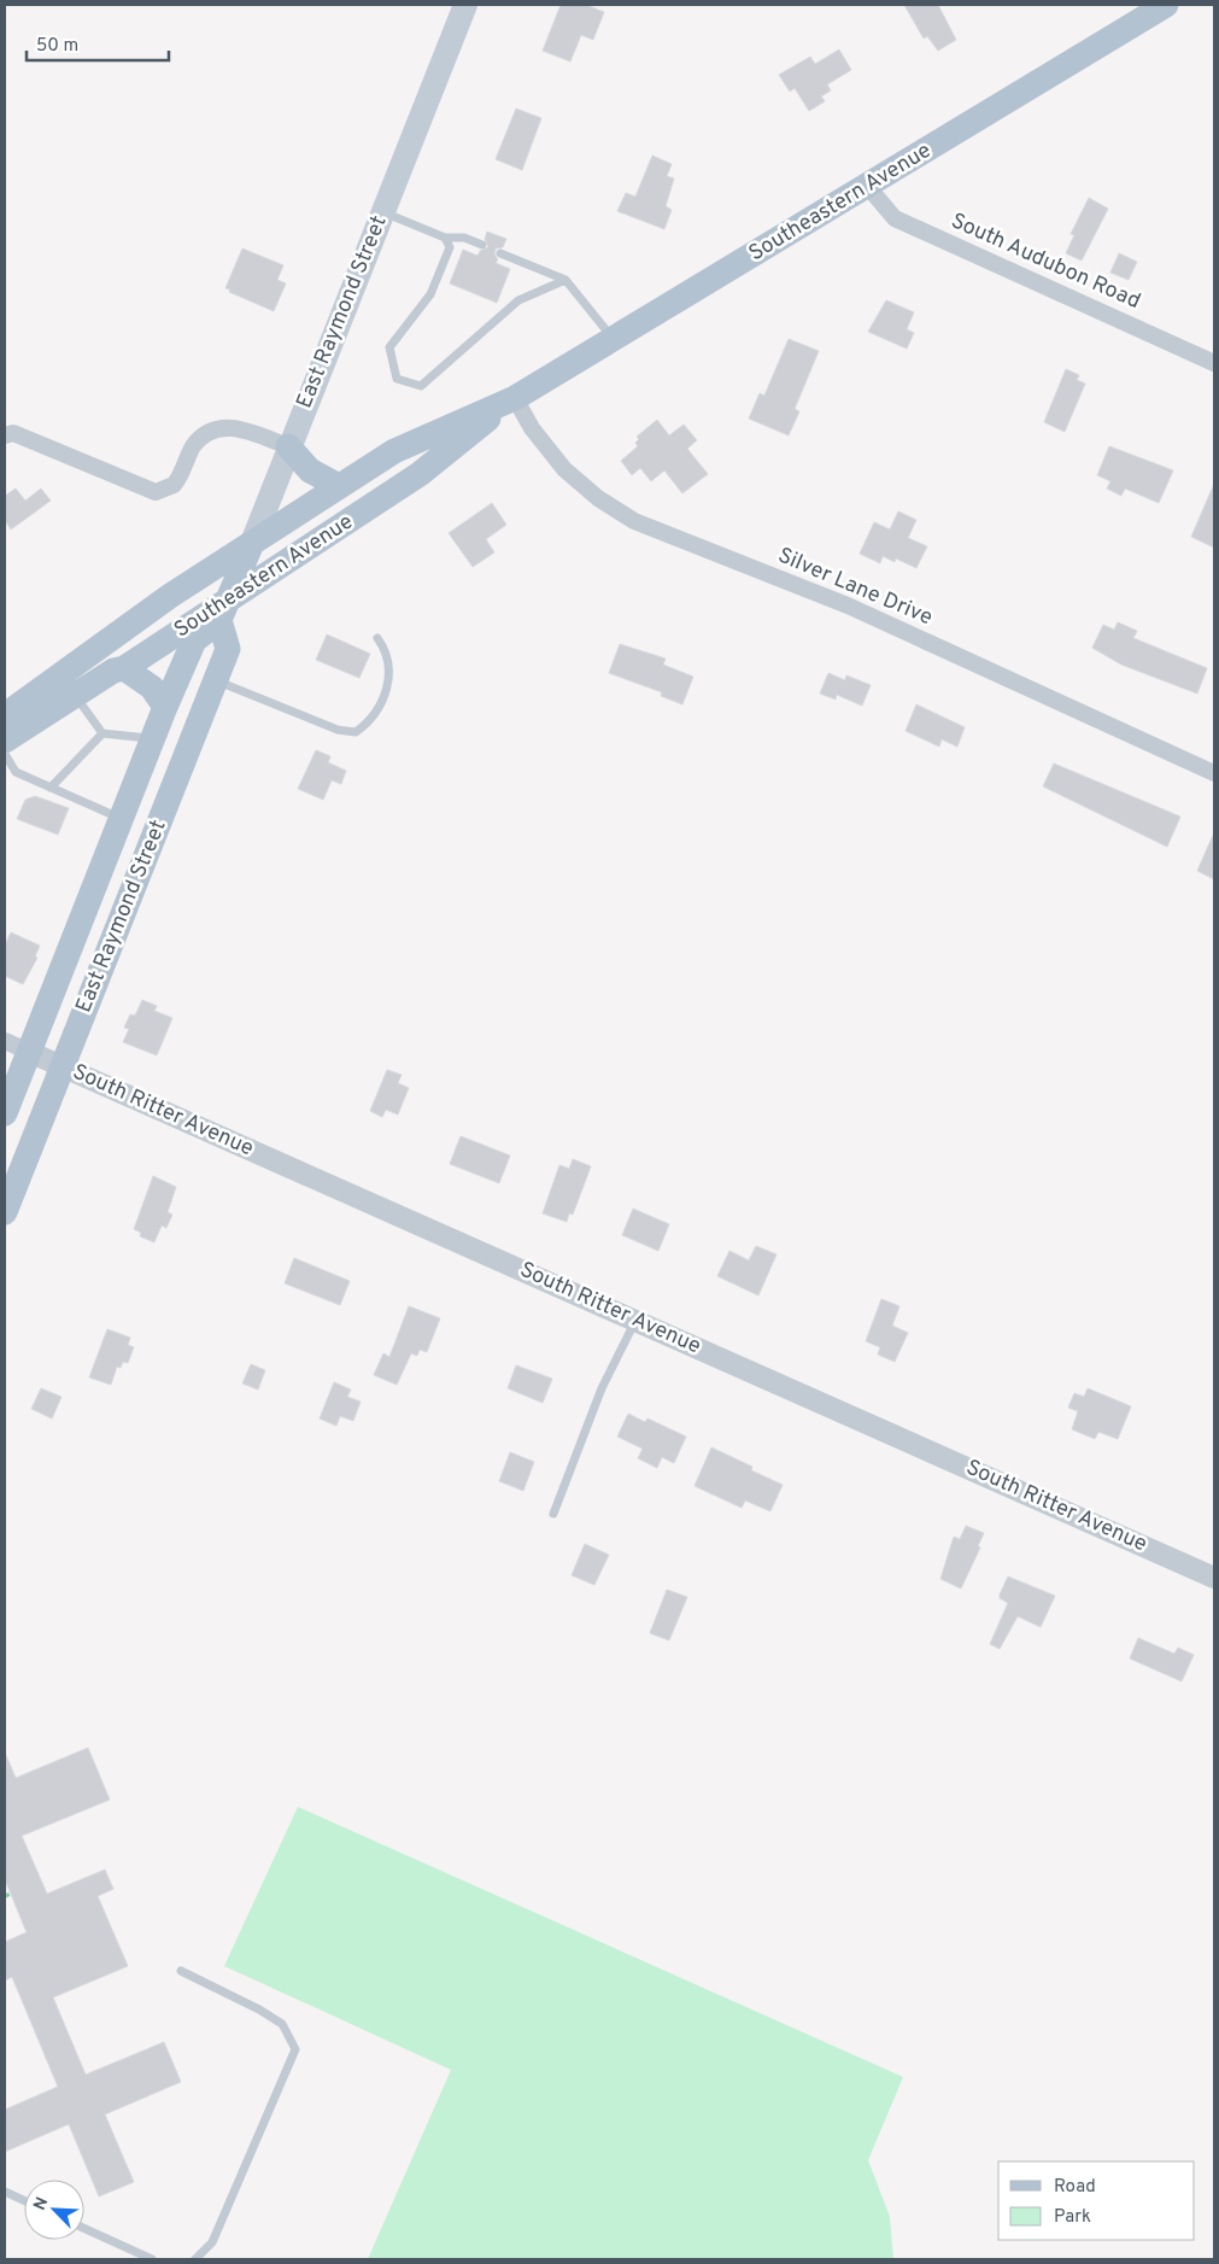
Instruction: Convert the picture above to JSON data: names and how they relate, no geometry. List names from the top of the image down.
{
  "streets": {
    "main road": ["Southeastern Avenue", "East Raymond Street"],
    "street": ["South Audubon Road", "Silver Lane Drive", "South Ritter Avenue"]
  },
  "crossings": [
    ["Southeastern Avenue", "South Audubon Road"],
    ["Southeastern Avenue", "East Raymond Street"],
    ["Southeastern Avenue", "Silver Lane Drive"],
    ["East Raymond Street", "South Ritter Avenue"]
  ],
  "legend": ["Road", "Park"],
  "scale_bar": "50 m",
  "north": "top left"
}
